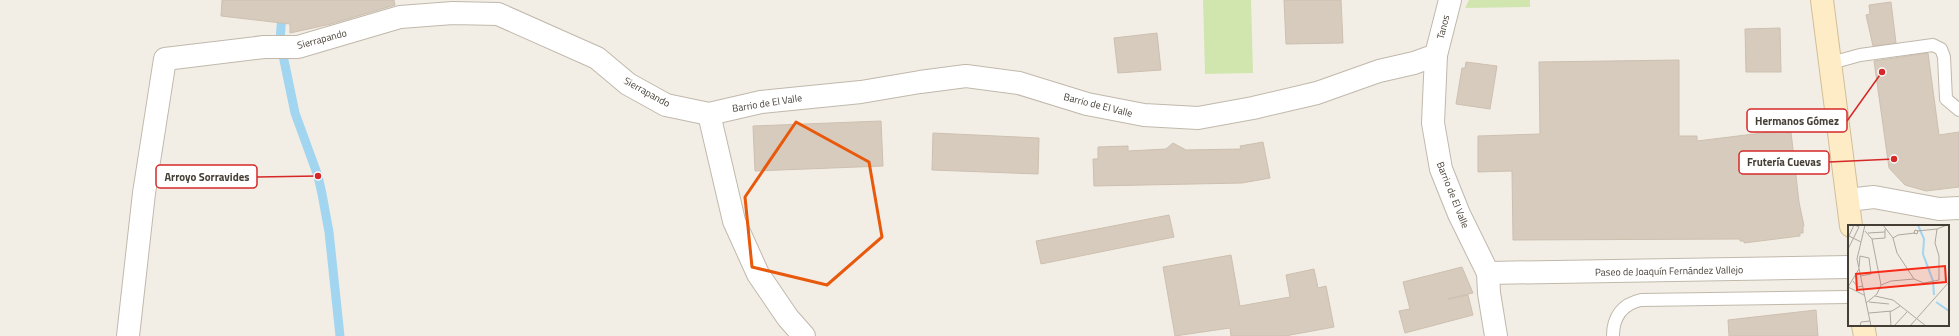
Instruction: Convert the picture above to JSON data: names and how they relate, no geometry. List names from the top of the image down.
{
  "streets": {
    "street": [
      "Tanos",
      "Sierrapando",
      "Barrio de El Valle",
      "Paseo de Joaquín Fernández Vallejo"
    ]
  },
  "crossings": [
    ["Tanos", "Barrio de El Valle"],
    ["Sierrapando", "Barrio de El Valle"],
    ["Barrio de El Valle", "Paseo de Joaquín Fernández Vallejo"]
  ],
  "places": ["Hermanos Gómez", "Frutería Cuevas", "Arroyo Sorravides"]
}
